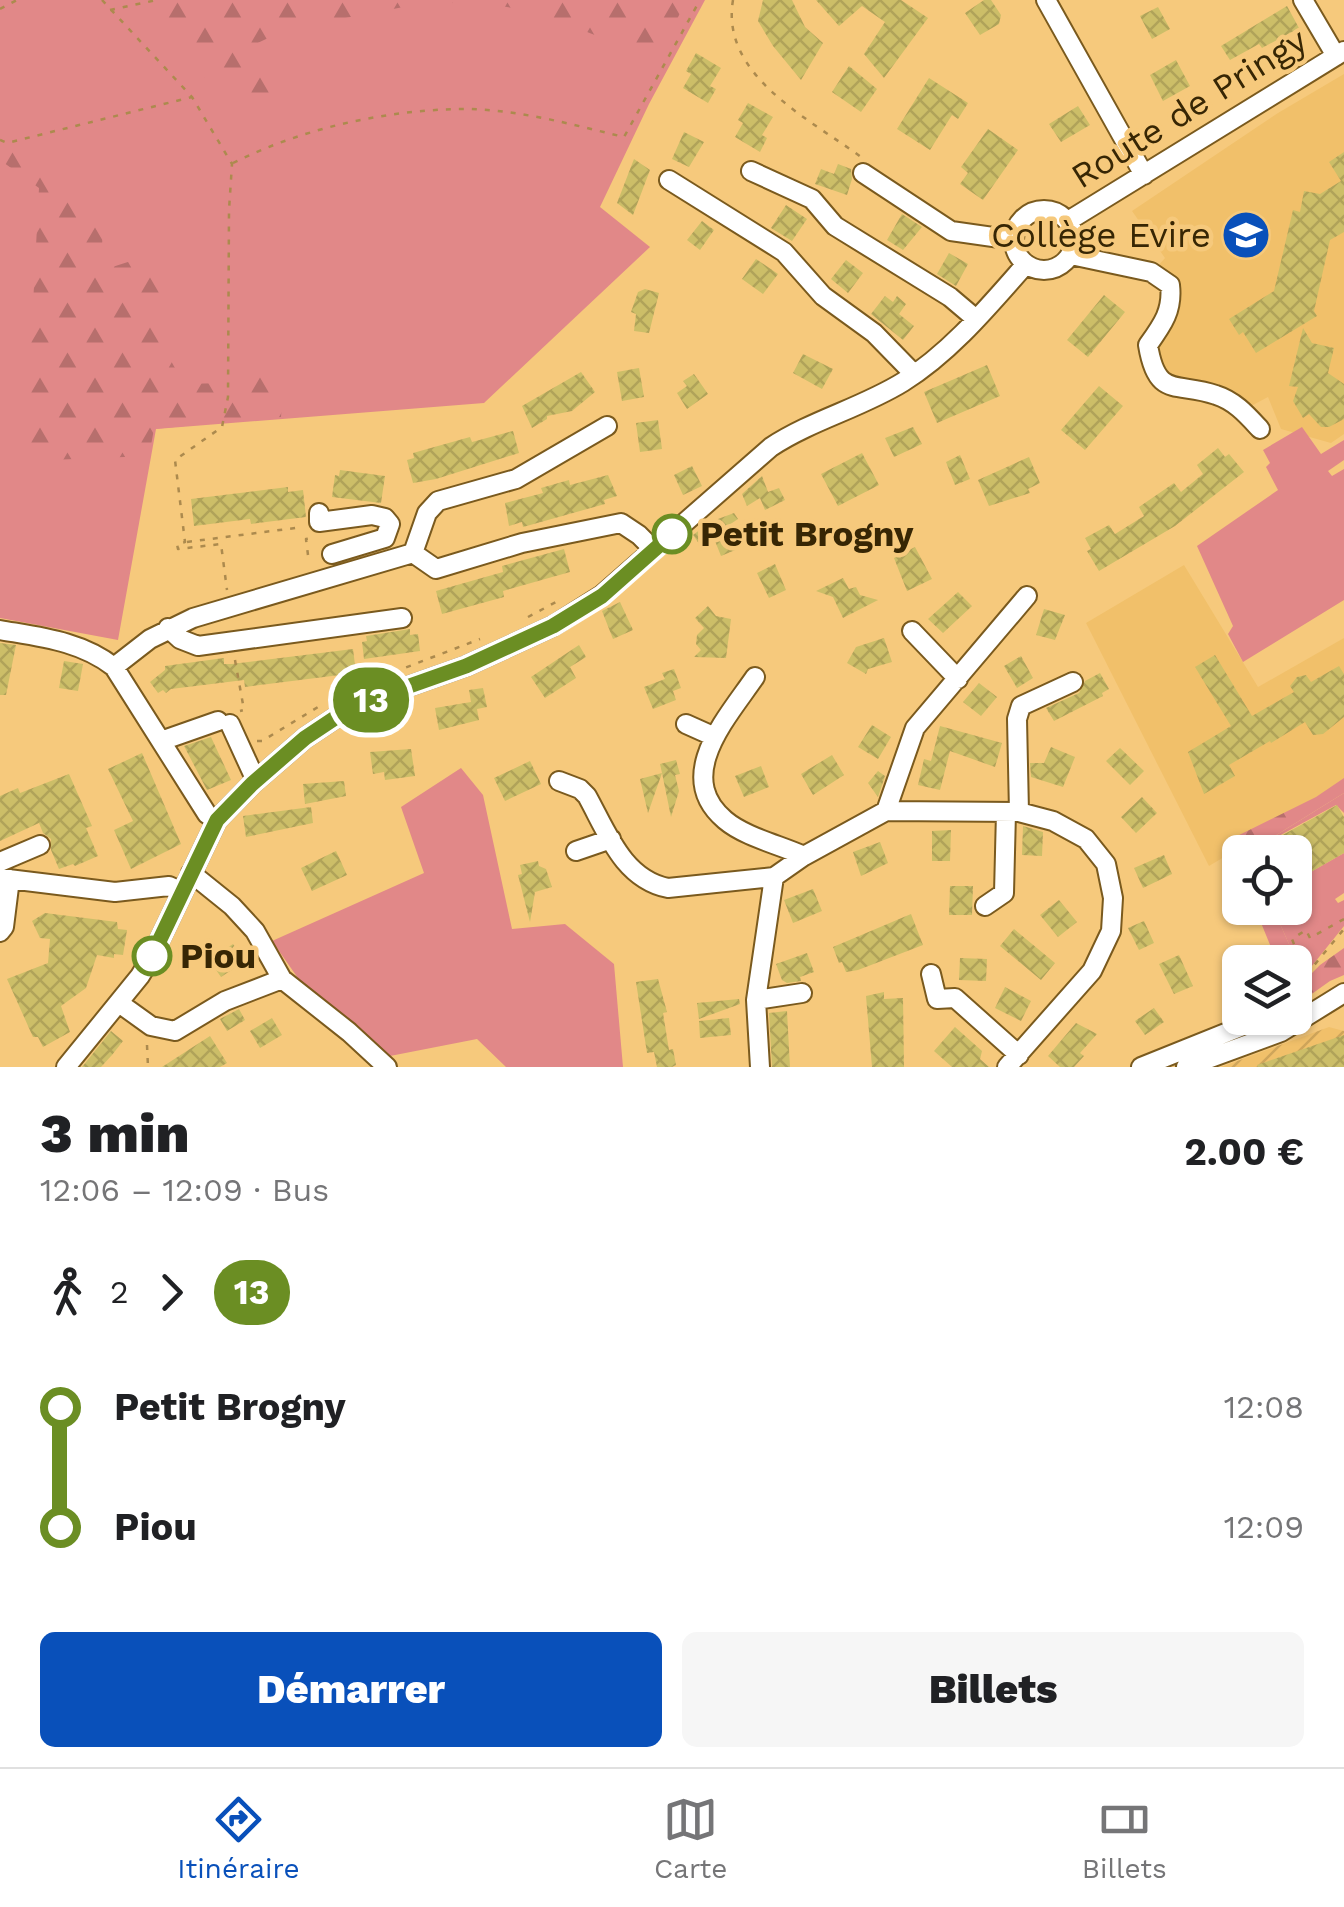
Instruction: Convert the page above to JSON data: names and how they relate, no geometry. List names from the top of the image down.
{
  "streets": {
    "street": ["Route de Pringy"]
  },
  "places": {
    "school or university": ["Collège Evire"],
    "other": ["Petit Brogny", "Piou"]
  },
  "lines": ["bus line 13"],
  "page": {
    "on_map": "13",
    "heading": ["3 min", "12:06 – 12:09 · Bus", "2.00 €"],
    "legs": ["2", "13"],
    "list": [
      {
        "name": "Petit Brogny",
        "value": "12:08"
      },
      {
        "name": "Piou",
        "value": "12:09"
      }
    ],
    "buttons": ["Démarrer", "Billets"],
    "tabs": ["Itinéraire", "Carte", "Billets"]
  }
}
